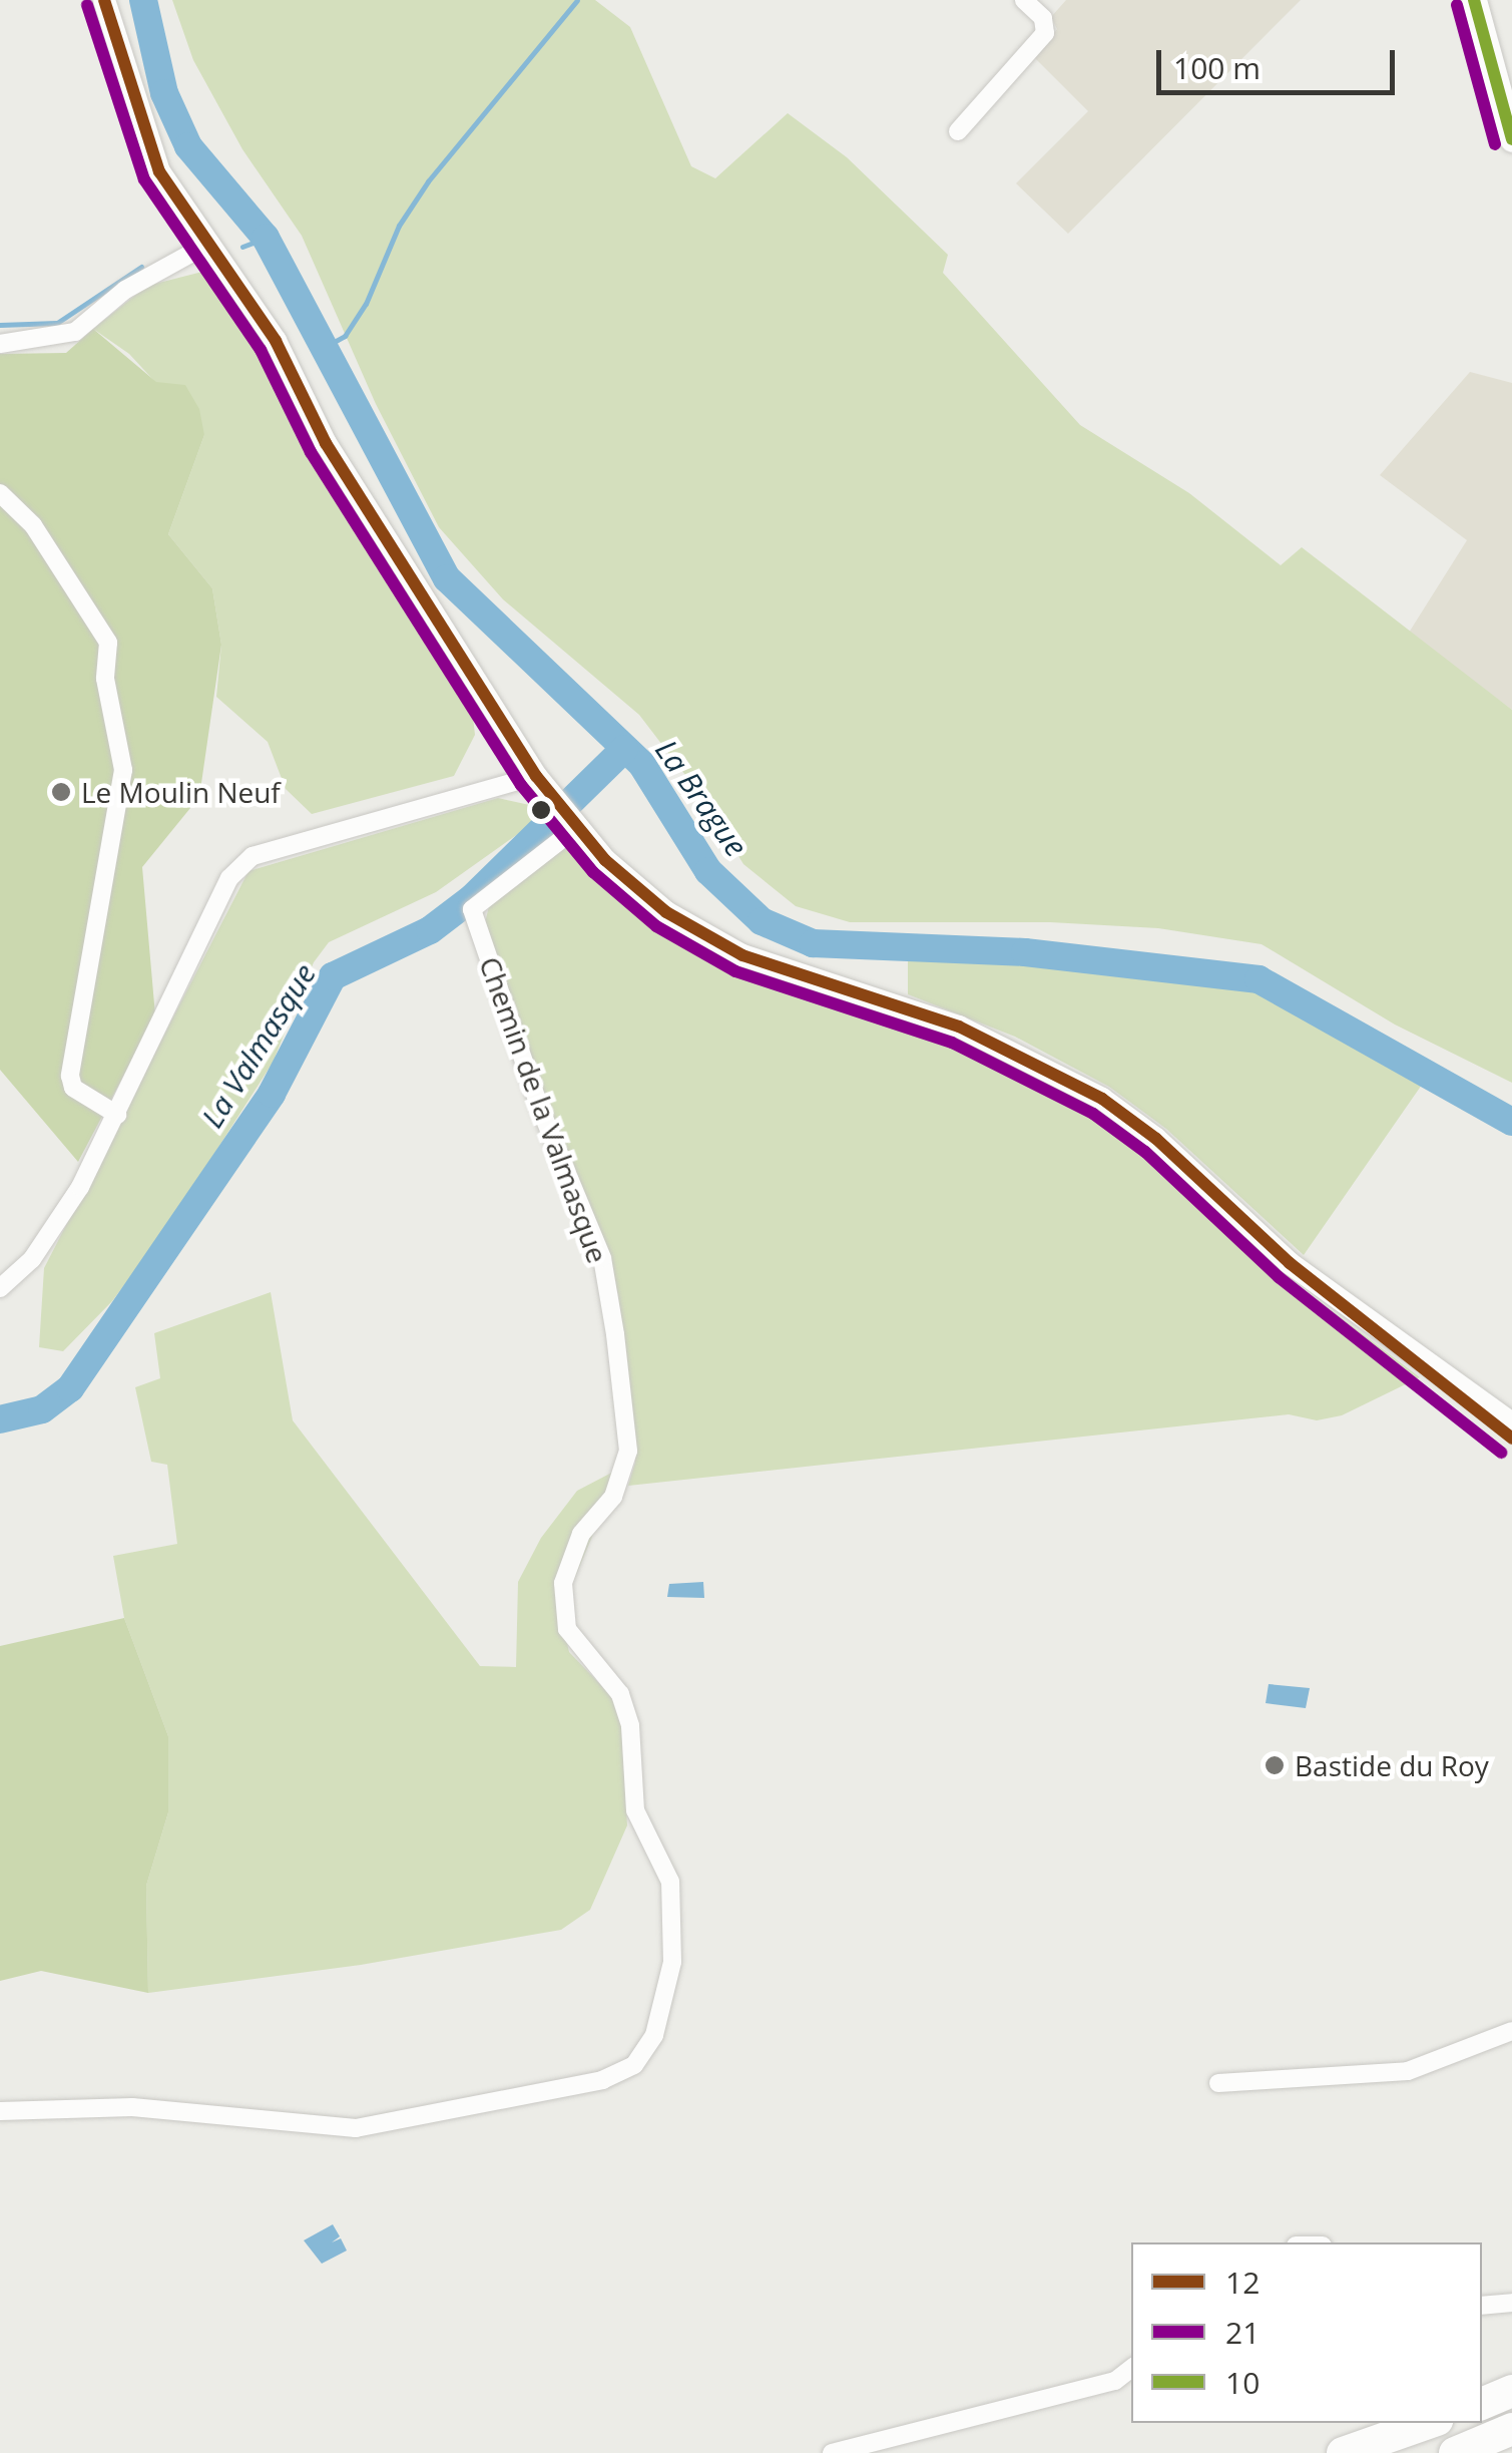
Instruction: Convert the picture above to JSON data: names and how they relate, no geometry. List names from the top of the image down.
{
  "streets": {
    "street": ["Chemin de la Valmasque"]
  },
  "water": ["La Brague", "La Valmasque"],
  "places": ["Le Moulin Neuf", "Bastide du Roy"],
  "lines": ["transit line 12", "transit line 10", "transit line 21"],
  "legend": ["12", "21", "10"],
  "scale_bar": "100 m"
}
